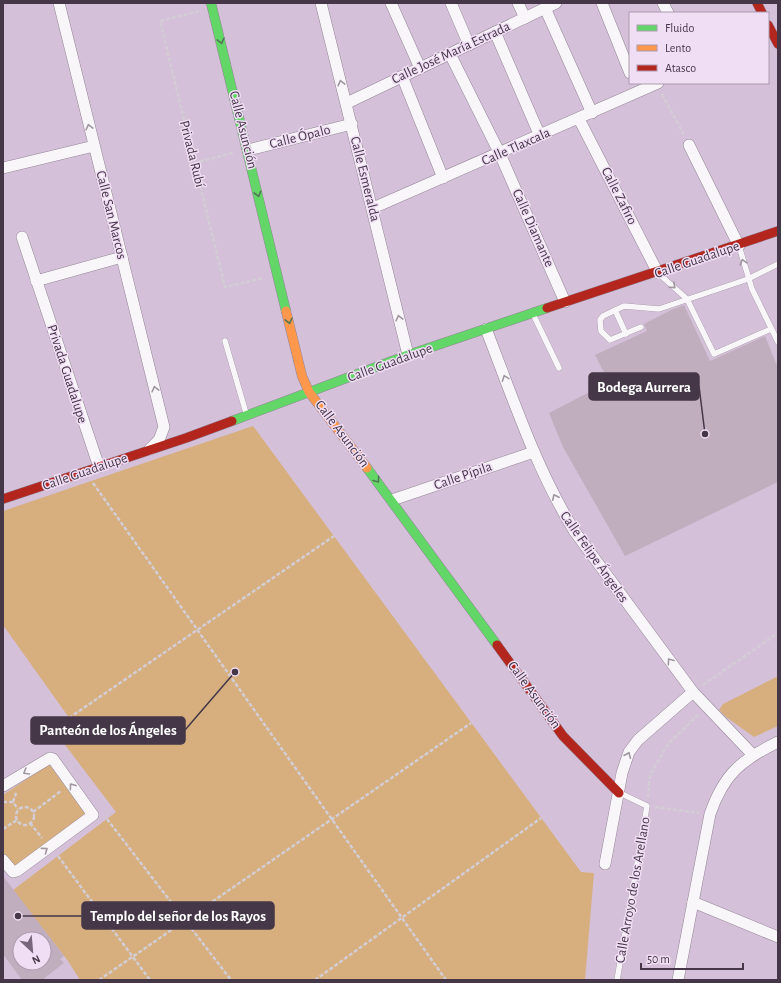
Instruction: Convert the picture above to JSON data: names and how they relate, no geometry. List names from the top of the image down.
{
  "streets": {
    "street": [
      "Calle José María Estrada",
      "Calle Asunción",
      "Calle Ópalo",
      "Calle Tlaxcala",
      "Calle Esmeralda",
      "Calle Zafiro",
      "Calle San Marcos",
      "Calle Diamante",
      "Calle Guadalupe",
      "Privada Guadalupe",
      "Calle Pípila",
      "Calle Felipe Ángeles"
    ],
    "lane": ["Calle Arroyo de los Arellano"],
    "path": ["Privada Rubí"]
  },
  "crossings": [
    ["Calle José María Estrada", "Calle Esmeralda"],
    ["Calle José María Estrada", "Calle Diamante"],
    ["Calle Asunción", "Calle Ópalo"],
    ["Calle Asunción", "Privada Rubí"],
    ["Calle Asunción", "Calle Guadalupe"],
    ["Calle Asunción", "Calle Pípila"],
    ["Calle Asunción", "Calle Arroyo de los Arellano"],
    ["Calle Ópalo", "Calle Esmeralda"],
    ["Calle Tlaxcala", "Calle Esmeralda"],
    ["Calle Tlaxcala", "Calle Zafiro"],
    ["Calle Tlaxcala", "Calle Diamante"],
    ["Calle Esmeralda", "Calle Guadalupe"],
    ["Calle Zafiro", "Calle Guadalupe"],
    ["Calle Diamante", "Calle Guadalupe"],
    ["Calle Guadalupe", "Privada Guadalupe"],
    ["Calle Guadalupe", "Calle Felipe Ángeles"],
    ["Calle Pípila", "Calle Felipe Ángeles"]
  ],
  "one_way": ["Calle Asunción", "Calle San Marcos", "Calle Felipe Ángeles"],
  "places": ["Bodega Aurrera", "Panteón de los Ángeles", "Templo del señor de los Rayos"],
  "legend": ["Fluido", "Lento", "Atasco"],
  "scale_bar": "50 m",
  "north": "bottom right"
}
